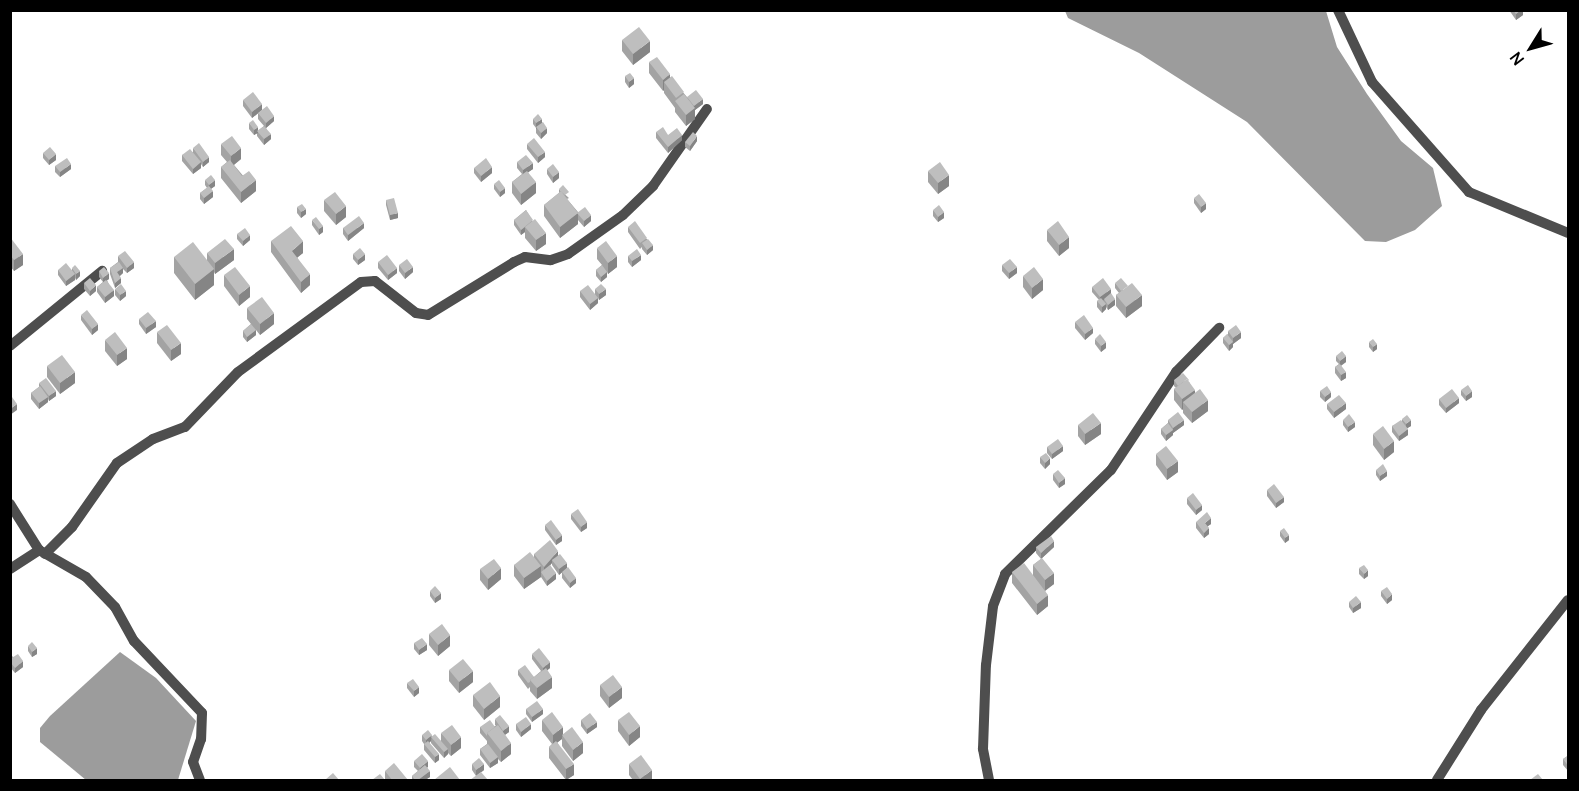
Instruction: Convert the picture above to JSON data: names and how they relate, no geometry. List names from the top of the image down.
{
  "north": "bottom left"
}
